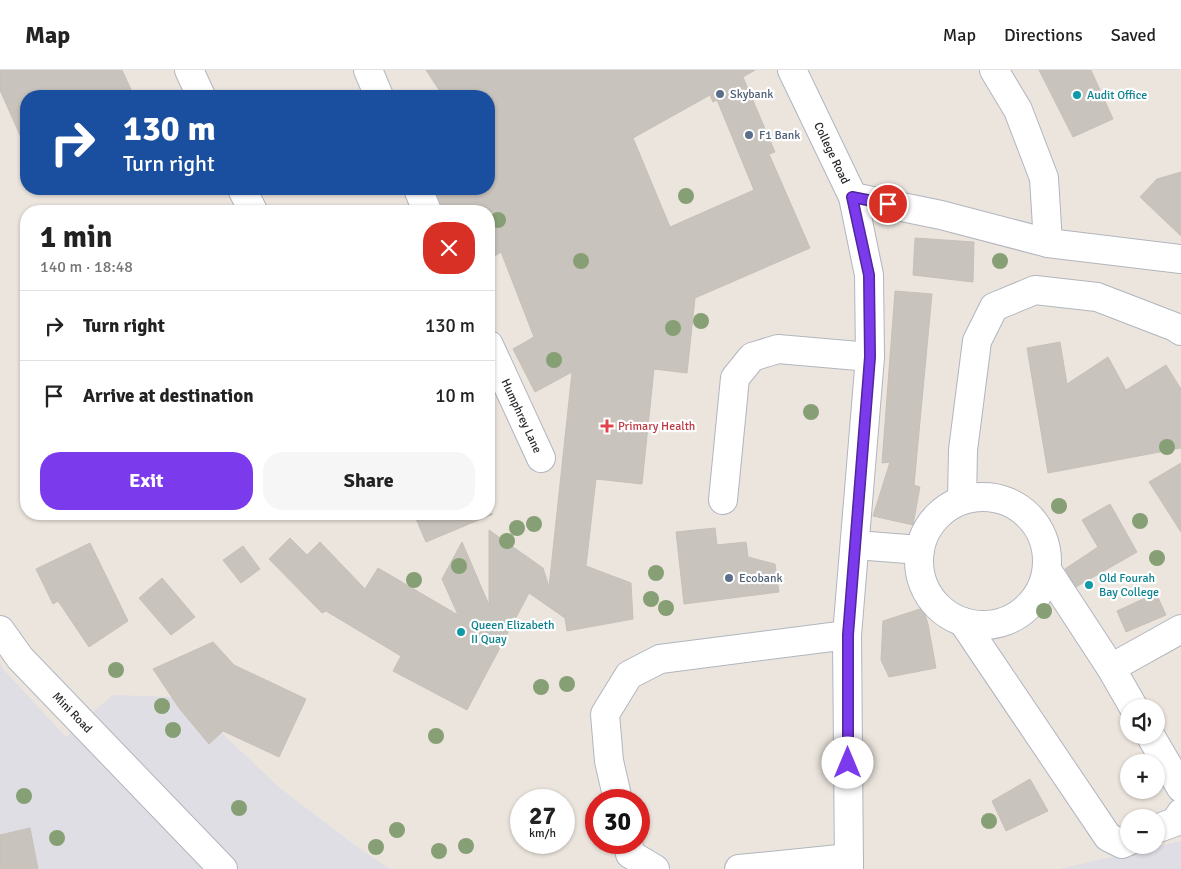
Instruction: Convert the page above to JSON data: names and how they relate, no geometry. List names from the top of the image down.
{
  "streets": {
    "street": ["College Road", "Humphrey Lane", "Mini Road"]
  },
  "places": {
    "other": [
      "Skybank",
      "Audit Office",
      "F1 Bank",
      "Ecobank",
      "Old Fourah Bay College",
      "Queen Elizabeth II Quay"
    ],
    "health": ["Primary Health"]
  },
  "page": {
    "header": "Map",
    "nav": ["Map", "Directions", "Saved"],
    "turn": ["130 m", "Turn right"],
    "heading": ["1 min", "140 m · 18:48"],
    "list": [
      {
        "name": "Turn right",
        "value": "130 m"
      },
      {
        "name": "Arrive at destination",
        "value": "10 m"
      }
    ],
    "buttons": ["Exit", "Share"],
    "map_buttons": ["+", "−"],
    "speed": "27 km/h",
    "limit": "30"
  }
}
